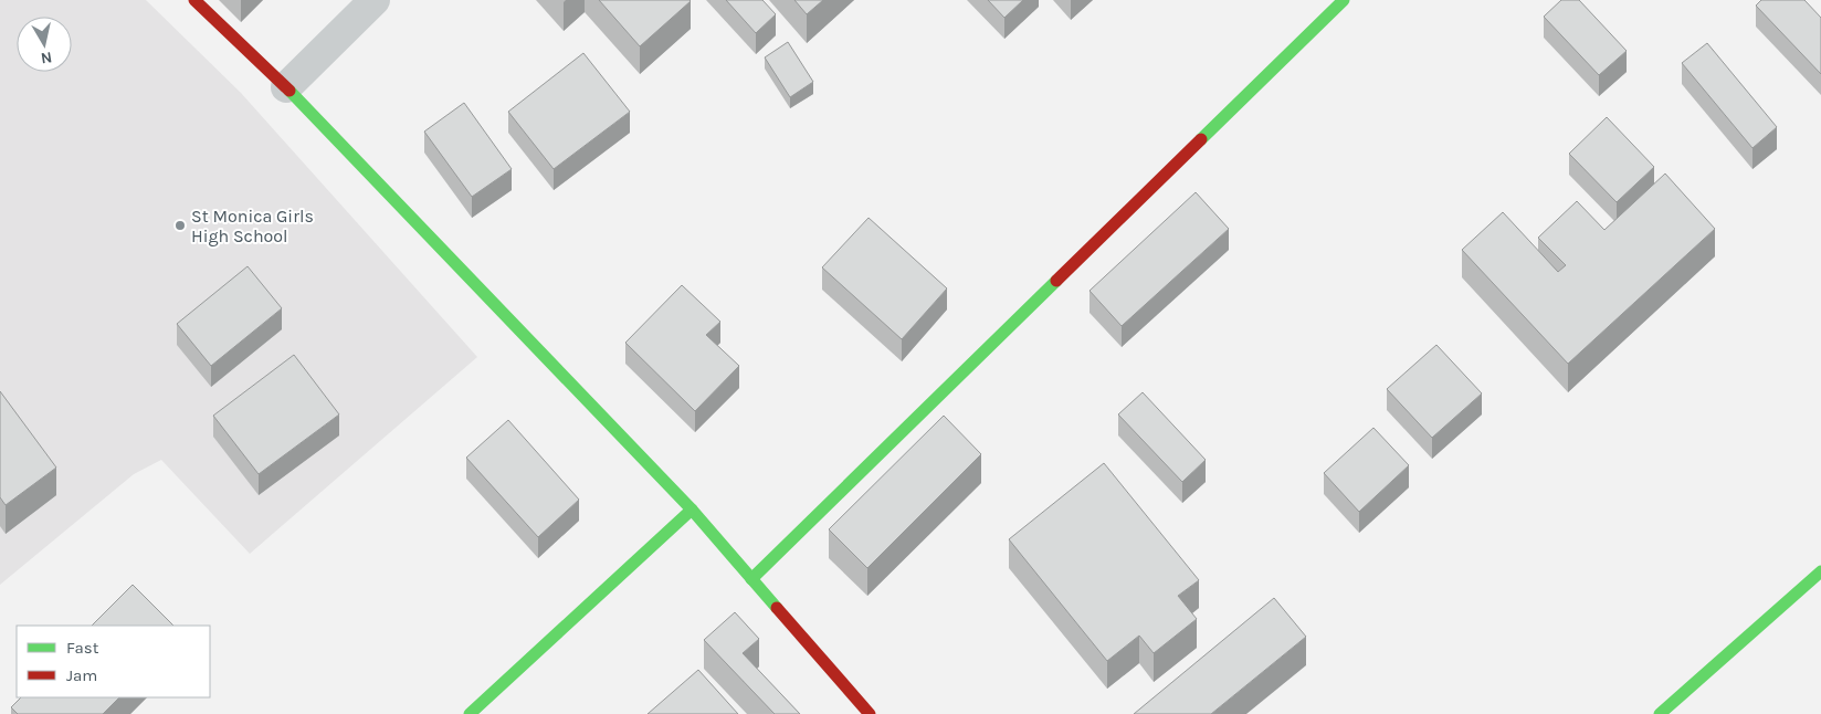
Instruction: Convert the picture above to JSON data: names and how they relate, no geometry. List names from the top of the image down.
{
  "places": ["St Monica Girls High School"],
  "legend": ["Fast", "Jam"],
  "north": "bottom"
}
